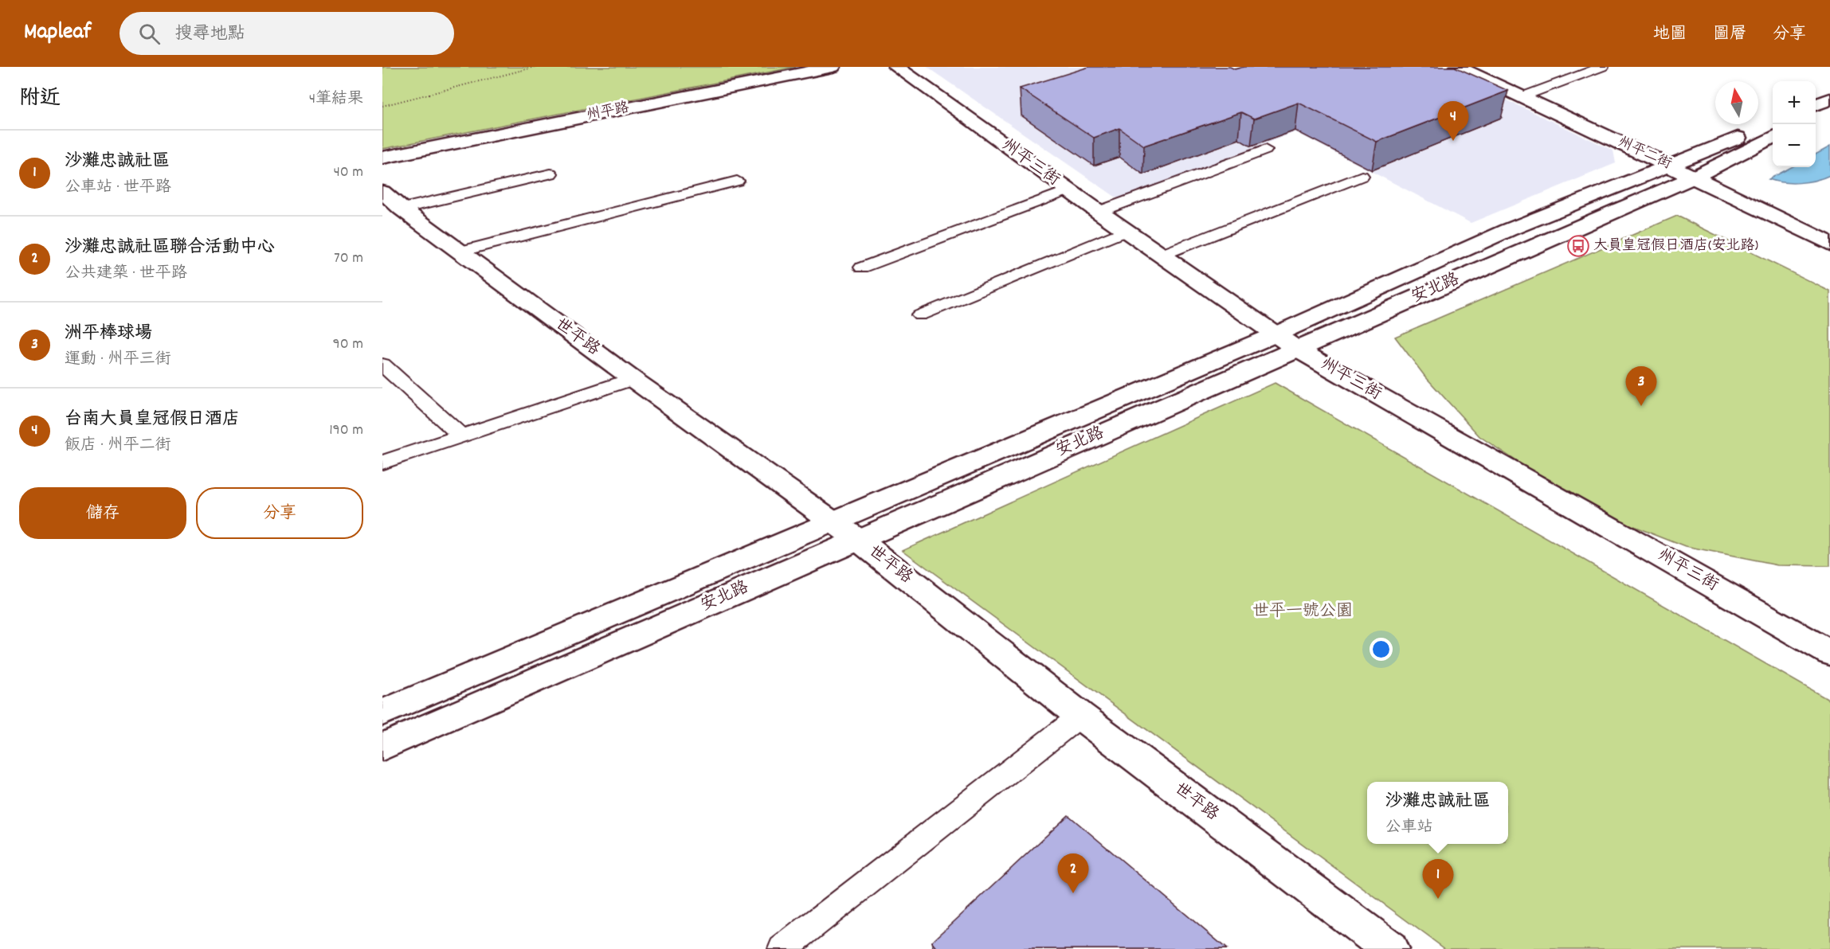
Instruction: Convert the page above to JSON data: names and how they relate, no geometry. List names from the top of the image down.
{
  "streets": {
    "street": [
      "州平路",
      "州平二街",
      "州平三街",
      "安北路",
      "世平路"
    ]
  },
  "crossings": [
    ["州平二街", "安北路"],
    ["州平三街", "安北路"],
    ["安北路", "世平路"]
  ],
  "parks": ["世平一號公園"],
  "places": {
    "bus stop": ["大員皇冠假日酒店(安北路)"]
  },
  "north": "top",
  "page": {
    "header": "Mapleaf",
    "search": "搜尋地點",
    "nav": ["地圖", "圖層", "分享"],
    "heading": ["附近", "4筆結果"],
    "map_buttons": ["+", "−"],
    "pins": [
      "4",
      "3",
      "2",
      "1"
    ],
    "list": [
      {
        "mark": "1",
        "name": "沙灘忠誠社區",
        "note": "公車站 · 世平路",
        "value": "40 m"
      },
      {
        "mark": "2",
        "name": "沙灘忠誠社區聯合活動中心",
        "note": "公共建築 · 世平路",
        "value": "70 m"
      },
      {
        "mark": "3",
        "name": "洲平棒球場",
        "note": "運動 · 州平三街",
        "value": "90 m"
      },
      {
        "mark": "4",
        "name": "台南大員皇冠假日酒店",
        "note": "飯店 · 州平二街",
        "value": "190 m"
      }
    ],
    "buttons": ["儲存", "分享"],
    "popup": ["沙灘忠誠社區", "公車站"]
  }
}
